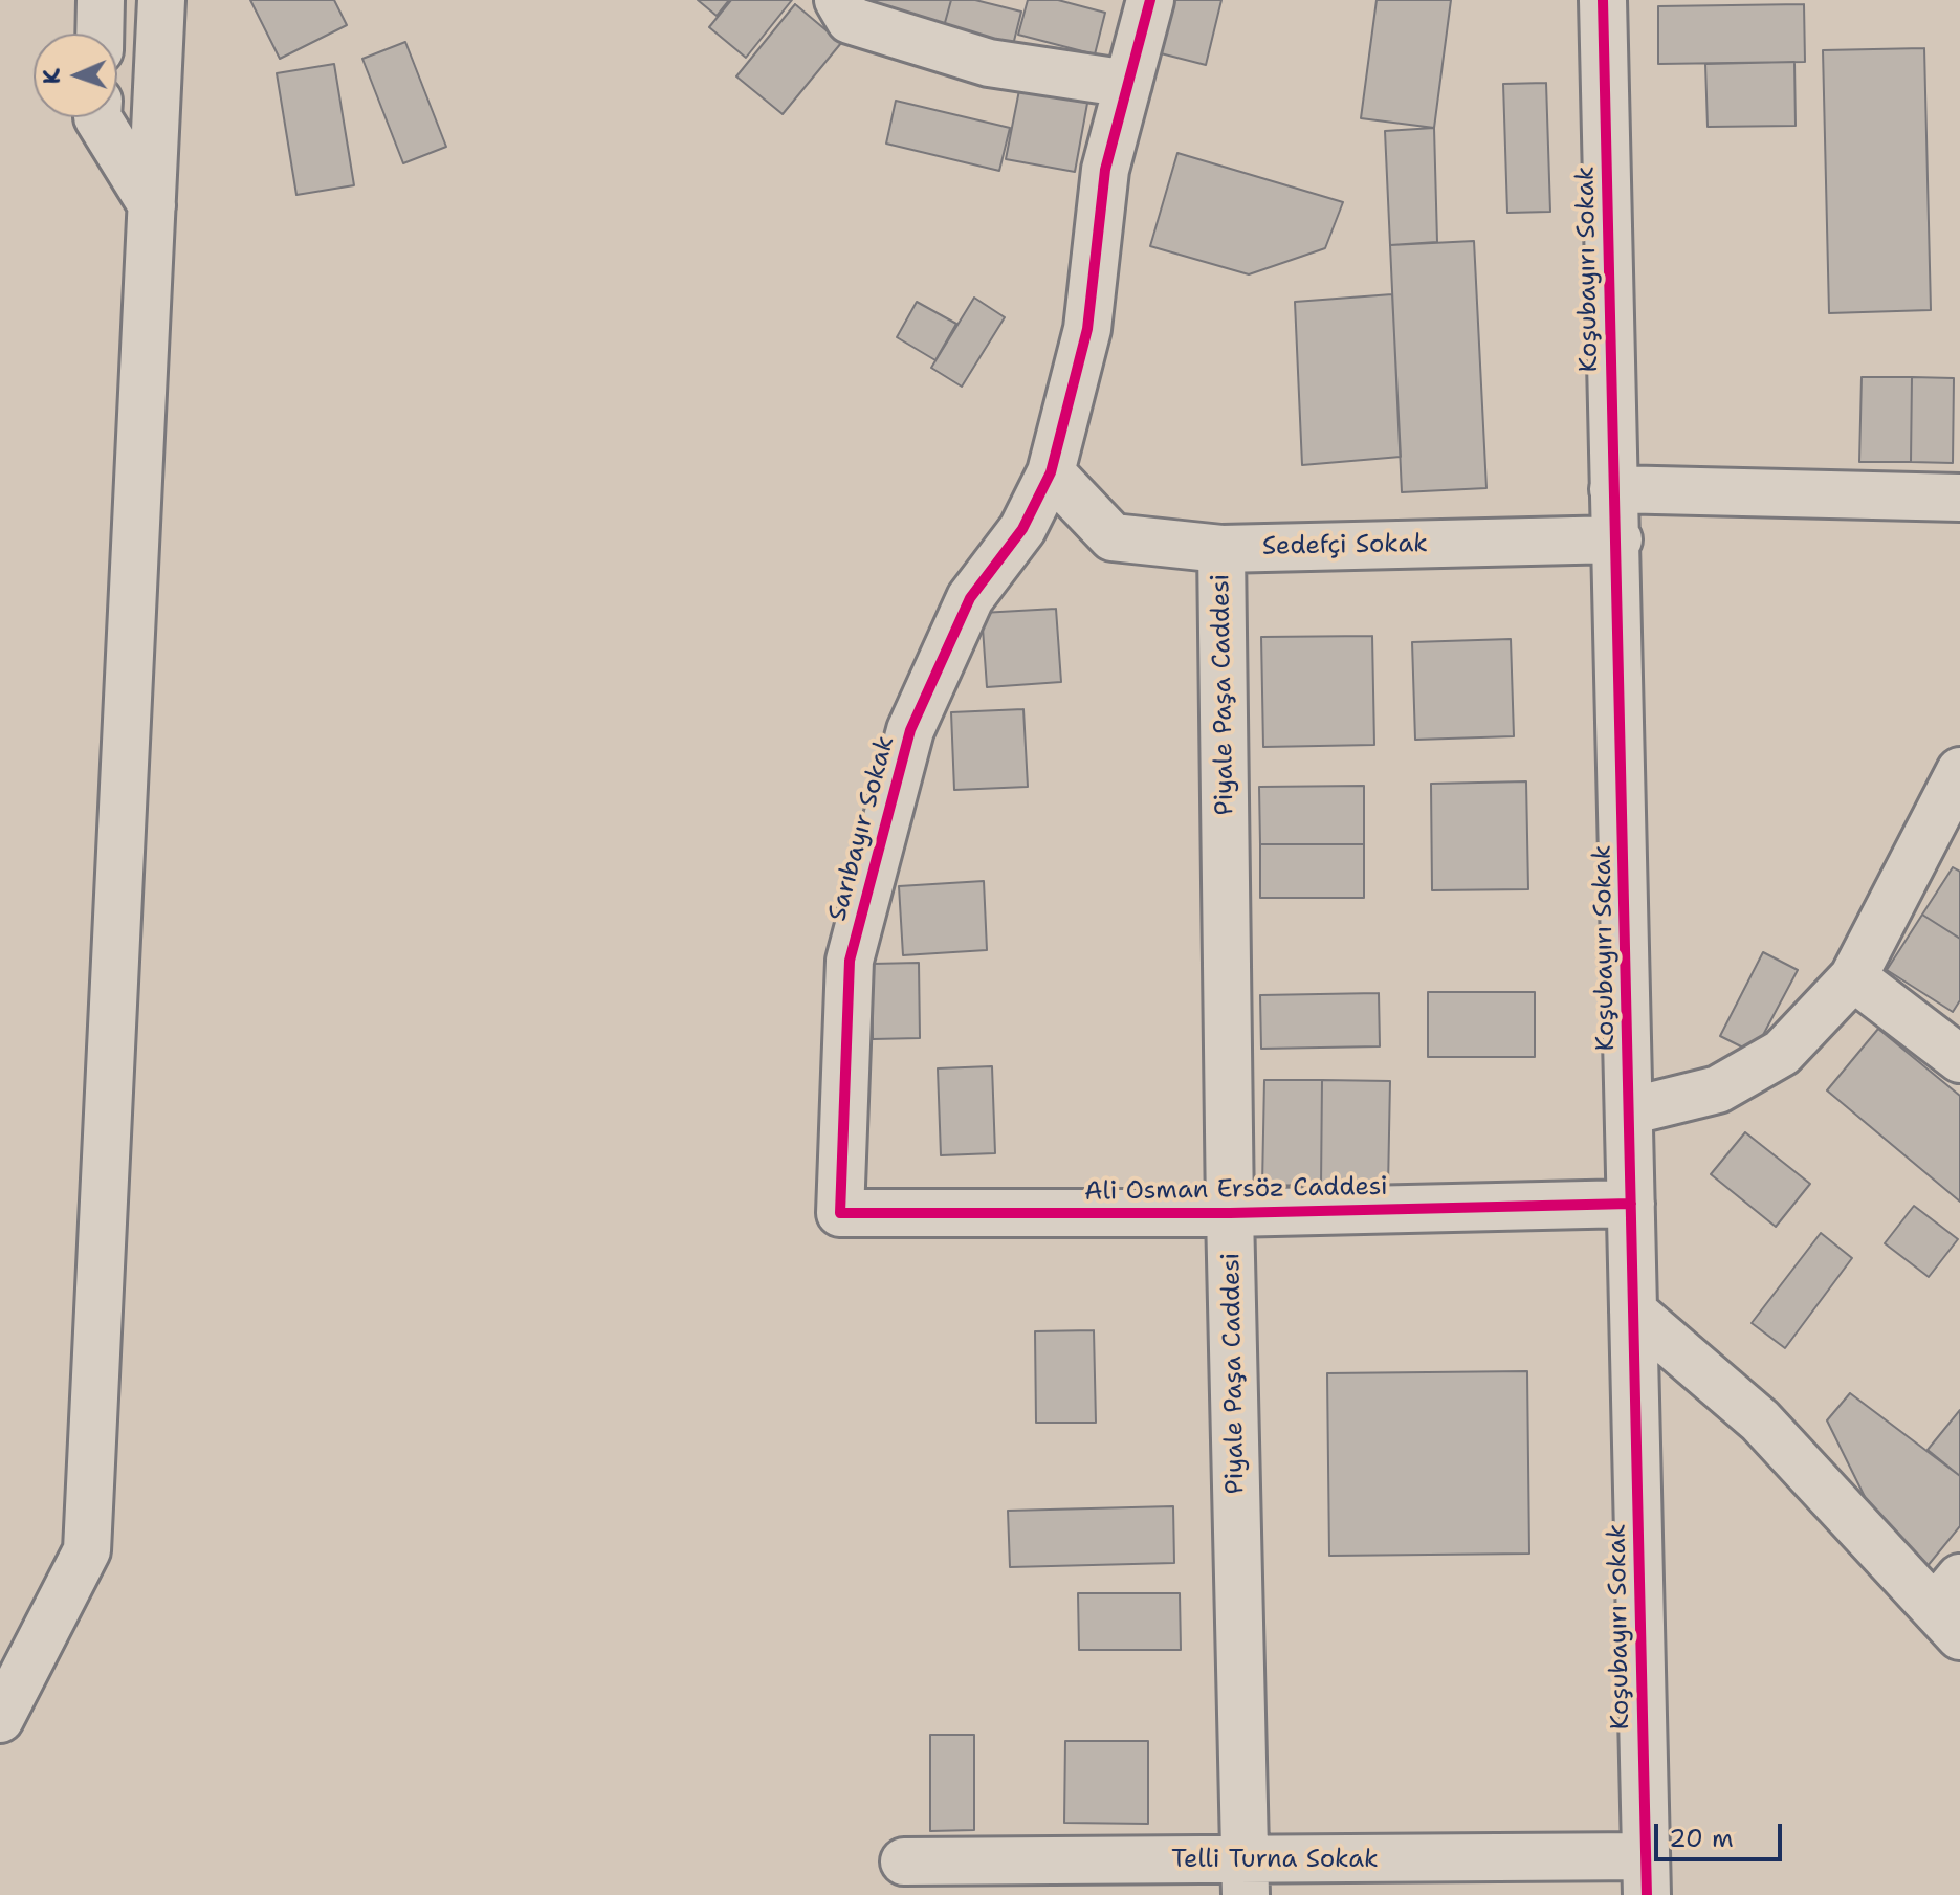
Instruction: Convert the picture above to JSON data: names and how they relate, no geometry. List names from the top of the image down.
{
  "streets": {
    "street": [
      "Koşubayırı Sokak",
      "Sedefçi Sokak",
      "Piyale Paşa Caddesi",
      "Sarıbayır Sokak",
      "Ali Osman Ersöz Caddesi",
      "Telli Turna Sokak"
    ]
  },
  "crossings": [
    ["Koşubayırı Sokak", "Sedefçi Sokak"],
    ["Koşubayırı Sokak", "Ali Osman Ersöz Caddesi"],
    ["Koşubayırı Sokak", "Telli Turna Sokak"],
    ["Sedefçi Sokak", "Piyale Paşa Caddesi"],
    ["Sedefçi Sokak", "Sarıbayır Sokak"],
    ["Piyale Paşa Caddesi", "Ali Osman Ersöz Caddesi"],
    ["Piyale Paşa Caddesi", "Telli Turna Sokak"],
    ["Sarıbayır Sokak", "Ali Osman Ersöz Caddesi"]
  ],
  "scale_bar": "20 m",
  "north": "left"
}
